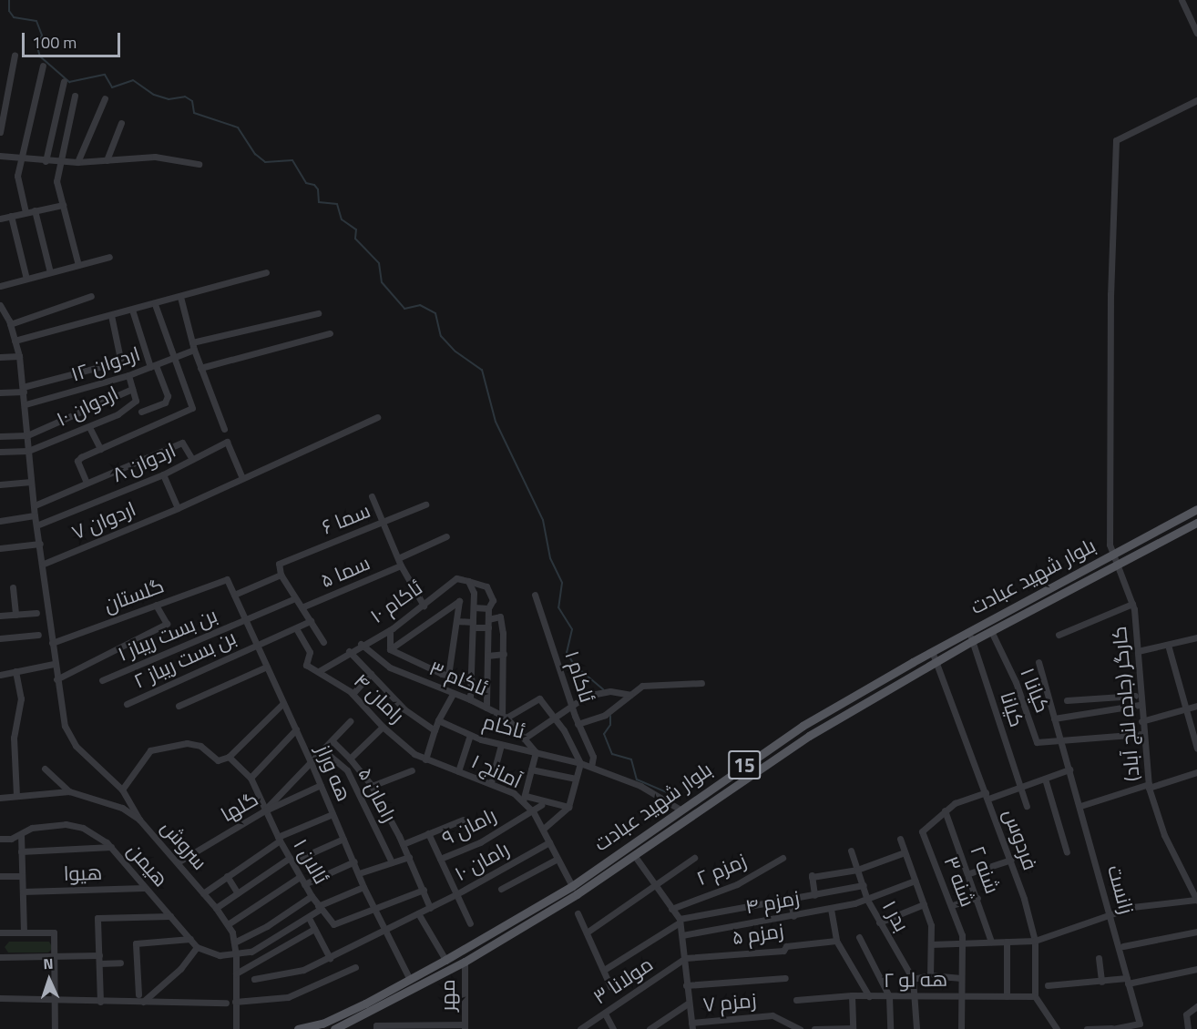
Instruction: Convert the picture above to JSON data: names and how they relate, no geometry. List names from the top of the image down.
{
  "streets": {
    "main road": ["بلوار شهید عبادت", "15"],
    "street": [
      "اردوان ۱۲",
      "اردوان ۱۰",
      "اردوان ۸",
      "سما ۶",
      "اردوان ۷",
      "سما ۵",
      "گلستان",
      "ئاکام ۱۰",
      "بن بست ریباز ۱",
      "بن بست ریباز ۲",
      "ئاکام ۱",
      "ئاکام ۳",
      "کیانا ۱",
      "رامان ۴",
      "کارگر (جاده لنج آباد)",
      "کیانا",
      "ئاکام",
      "آمانج ۱",
      "هه وراز",
      "رامان ۵",
      "گلها",
      "رامان ۹",
      "فردوس",
      "سروش",
      "ئالان ۱",
      "رامان ۱۰",
      "هیمن",
      "زمزم ۲",
      "شنه ۲",
      "هیوا",
      "شنه ۳",
      "زانست",
      "زمزم ۴",
      "بدر ۱",
      "زمزم ۵",
      "هه لو ۲",
      "مولانا ۳",
      "مهر",
      "زمزم ۷"
    ]
  },
  "crossings": [
    ["اردوان ۱۲", "اردوان ۱۰"],
    ["اردوان ۸", "اردوان ۷"],
    ["بلوار شهید عبادت", "کیانا ۱"],
    ["بلوار شهید عبادت", "کارگر (جاده لنج آباد)"],
    ["بلوار شهید عبادت", "کیانا"],
    ["بلوار شهید عبادت", "ئاکام"],
    ["بلوار شهید عبادت", "آمانج ۱"],
    ["بلوار شهید عبادت", "هه وراز"],
    ["بلوار شهید عبادت", "فردوس"],
    ["بلوار شهید عبادت", "مهر"],
    ["گلستان", "هه وراز"],
    ["ئاکام ۱۰", "ئاکام ۳"],
    ["ئاکام ۱۰", "رامان ۴"],
    ["بن بست ریباز ۱", "هه وراز"],
    ["بن بست ریباز ۲", "رامان ۴"],
    ["بن بست ریباز ۲", "هه وراز"],
    ["ئاکام ۱", "ئاکام"],
    ["ئاکام ۳", "ئاکام"],
    ["کیانا ۱", "زانست"],
    ["رامان ۴", "آمانج ۱"],
    ["آمانج ۱", "رامان ۹"],
    ["آمانج ۱", "رامان ۱۰"],
    ["هه وراز", "گلها"],
    ["هه وراز", "ئالان ۱"],
    ["هه وراز", "رامان ۱۰"],
    ["گلها", "سروش"],
    ["گلها", "ئالان ۱"],
    ["فردوس", "هه لو ۲"],
    ["هیمن", "هیوا"],
    ["شنه ۲", "شنه ۳"],
    ["شنه ۳", "هه لو ۲"],
    ["زمزم ۴", "بدر ۱"],
    ["بدر ۱", "هه لو ۲"],
    ["زمزم ۵", "مولانا ۳"]
  ],
  "scale_bar": "100 m",
  "north": "top"
}
